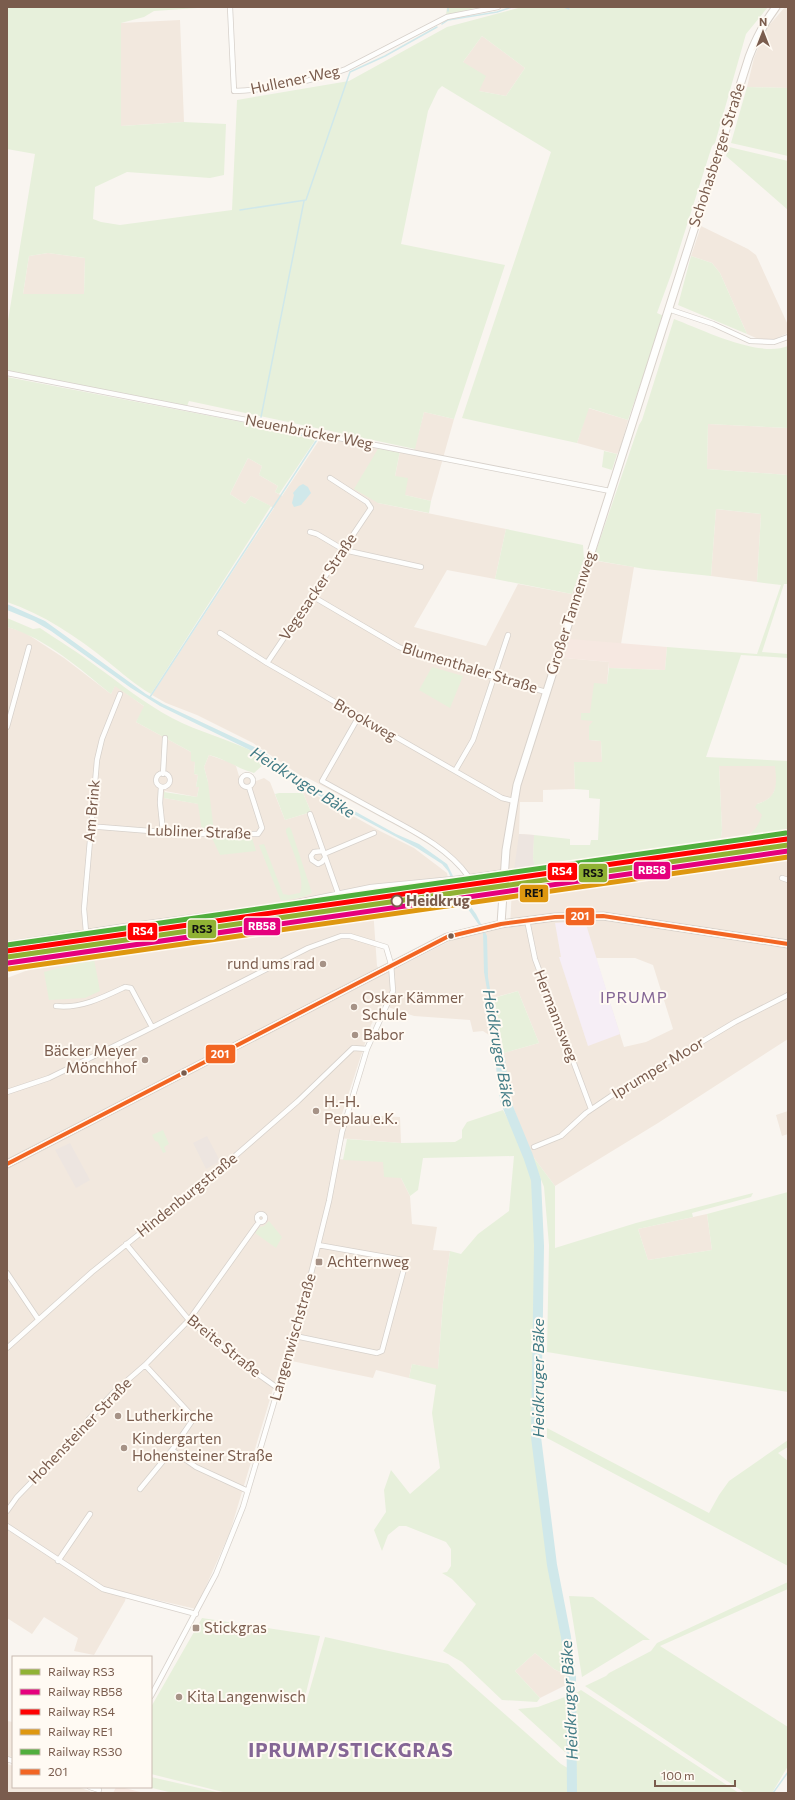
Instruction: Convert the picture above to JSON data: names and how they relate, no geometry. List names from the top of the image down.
{
  "streets": {
    "street": [
      "Hullener Weg",
      "Schohasberger Straße",
      "Neuenbrücker Weg",
      "Vegesacker Straße",
      "Großer Tannenweg",
      "Blumenthaler Straße",
      "Brookweg",
      "Am Brink",
      "Lubliner Straße",
      "Hermannsweg",
      "Iprumper Moor",
      "Hindenburgstraße",
      "Langenwischstraße",
      "Breite Straße",
      "Hohensteiner Straße"
    ]
  },
  "crossings": [
    ["Schohasberger Straße", "Großer Tannenweg"],
    ["Neuenbrücker Weg", "Großer Tannenweg"],
    ["Vegesacker Straße", "Blumenthaler Straße"],
    ["Vegesacker Straße", "Brookweg"],
    ["Großer Tannenweg", "Blumenthaler Straße"],
    ["Großer Tannenweg", "Brookweg"],
    ["Am Brink", "Lubliner Straße"],
    ["Hermannsweg", "Iprumper Moor"],
    ["Hindenburgstraße", "Langenwischstraße"],
    ["Hindenburgstraße", "Breite Straße"],
    ["Langenwischstraße", "Breite Straße"],
    ["Breite Straße", "Hohensteiner Straße"]
  ],
  "districts": ["IPRUMP", "IPRUMP/STICKGRAS"],
  "water": ["Heidkruger Bäke"],
  "places": {
    "other": [
      "Heidkrug",
      "rund ums rad",
      "Oskar Kämmer Schule",
      "Babor",
      "Bäcker Meyer Mönchhof",
      "H.-H. Peplau e.K.",
      "Lutherkirche",
      "Kindergarten Hohensteiner Straße",
      "Kita Langenwisch"
    ],
    "transit": ["Achternweg", "Stickgras"]
  },
  "lines": [
    "rail line RS30",
    "rail line RS4",
    "rail line RS3",
    "rail line RB58",
    "rail line RE1",
    "transit line 201"
  ],
  "legend": [
    "Railway RS3",
    "Railway RB58",
    "Railway RS4",
    "Railway RE1",
    "Railway RS30",
    "201"
  ],
  "scale_bar": "100 m",
  "north": "top"
}
